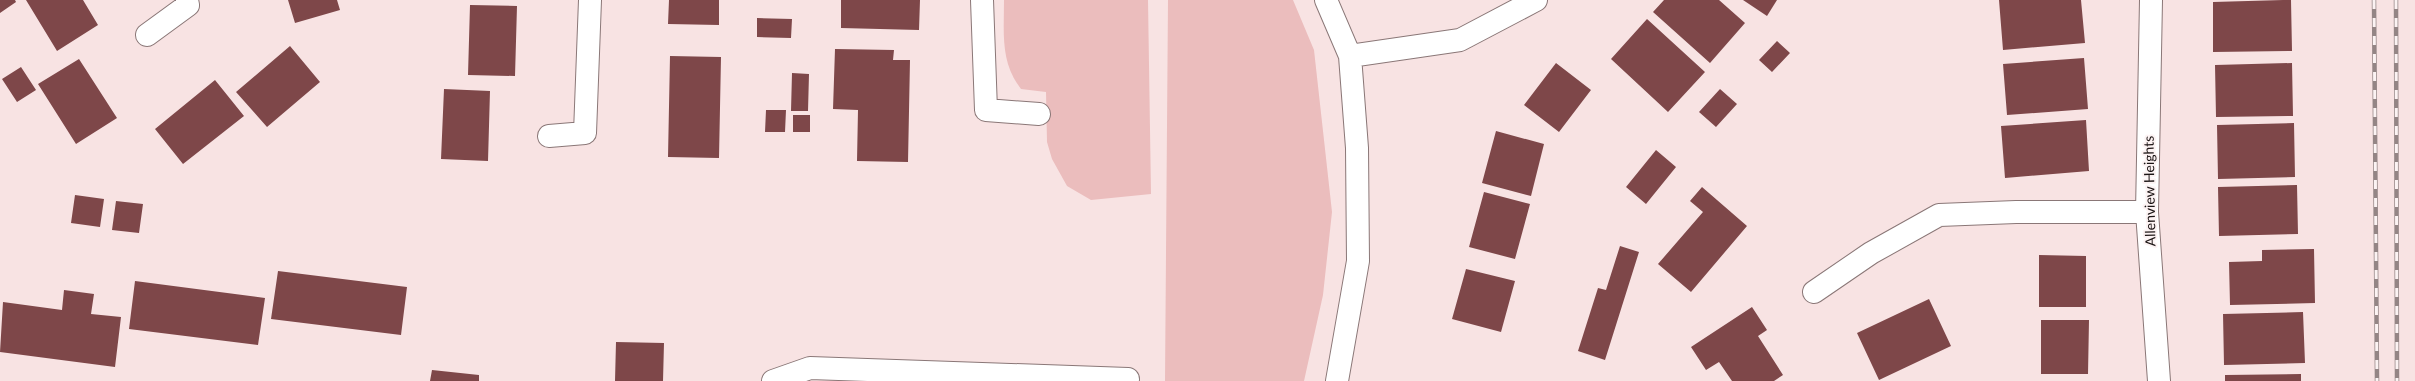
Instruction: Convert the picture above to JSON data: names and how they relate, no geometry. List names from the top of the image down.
{
  "streets": {
    "street": ["Allenview Heights"]
  }
}
